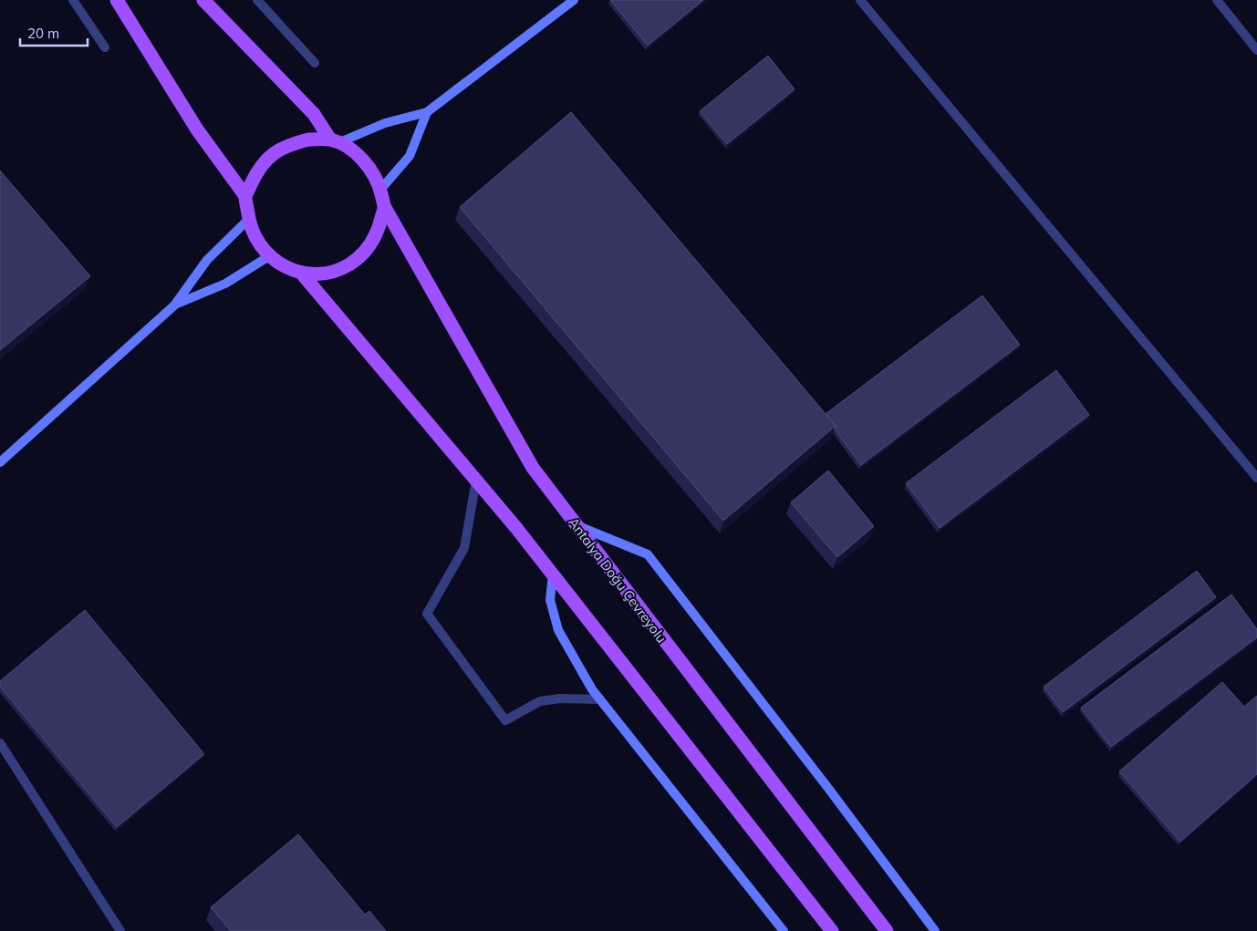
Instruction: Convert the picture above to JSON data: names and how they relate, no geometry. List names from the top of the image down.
{
  "streets": {
    "main road": ["Antalya Doğu Çevreyolu"]
  },
  "scale_bar": "20 m"
}
